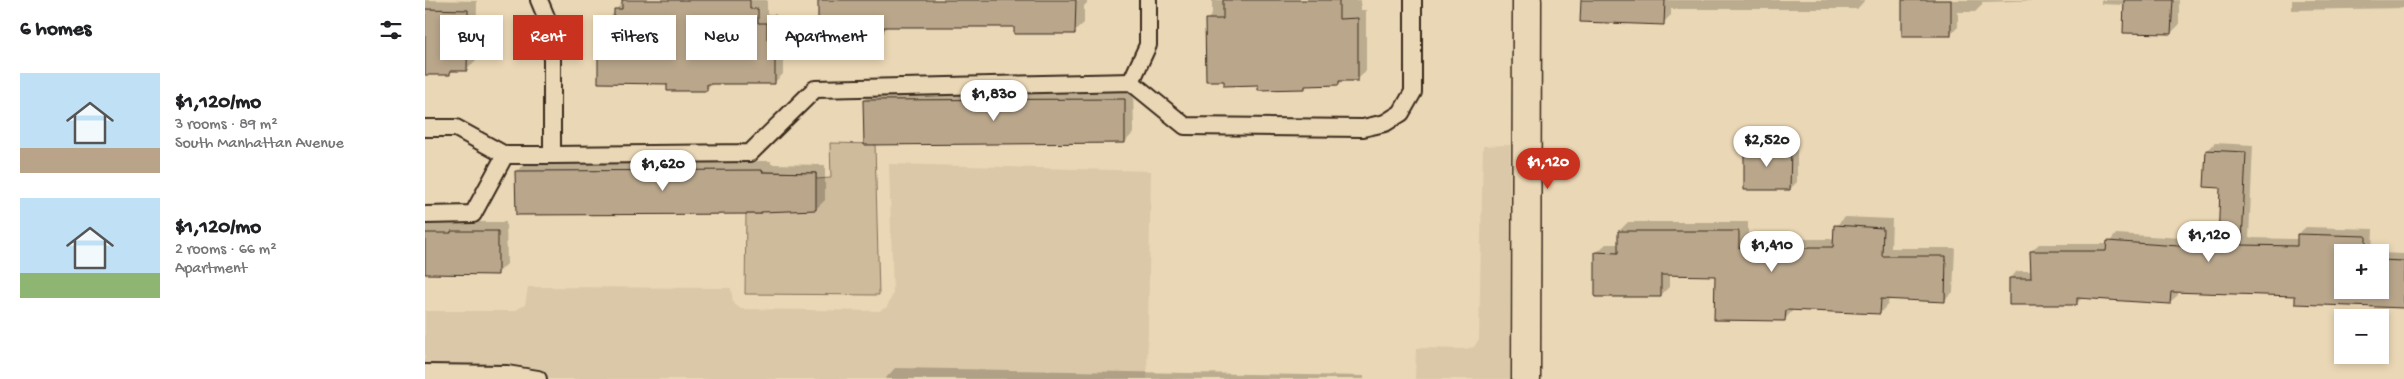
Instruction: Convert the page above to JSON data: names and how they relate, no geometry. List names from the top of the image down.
{
  "page": {
    "heading": "6 homes",
    "chip": [
      "Buy",
      "Rent",
      "Filters",
      "New",
      "Apartment"
    ],
    "list": [
      {
        "name": "$1,120/mo",
        "note": "3 rooms · 89 m² · South Manhattan Avenue"
      },
      {
        "name": "$1,120/mo",
        "note": "2 rooms · 66 m² · Apartment"
      }
    ],
    "price": [
      "$1,830",
      "$2,520",
      "$1,120",
      "$1,620",
      "$1,120",
      "$1,410"
    ],
    "map_buttons": ["+", "−"]
  }
}
